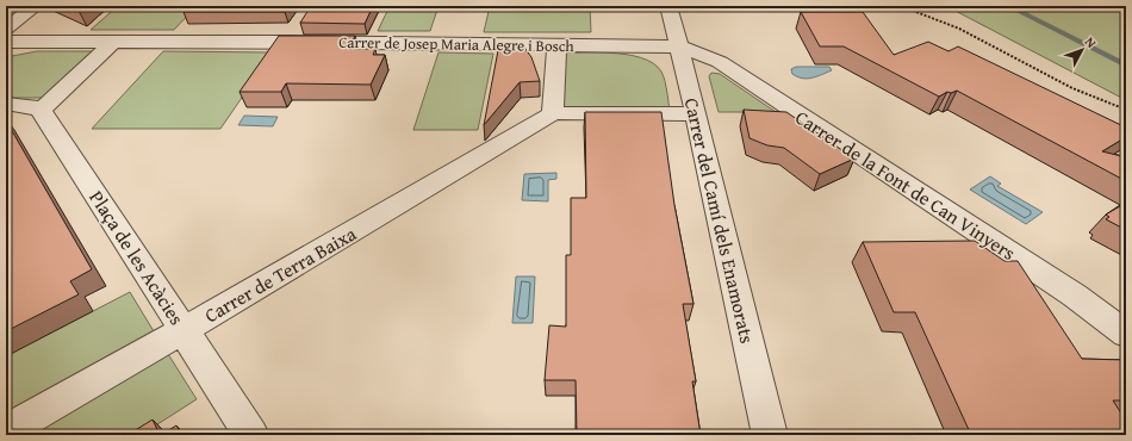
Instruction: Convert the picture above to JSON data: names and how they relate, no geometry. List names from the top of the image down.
{
  "streets": {
    "street": [
      "Carrer de Josep Maria Alegre i Bosch",
      "Carrer de la Font de Can Vinyers",
      "Carrer del Camí dels Enamorats",
      "Plaça de les Acàcies",
      "Carrer de Terra Baixa"
    ]
  },
  "crossings": [
    ["Carrer de Josep Maria Alegre i Bosch", "Carrer de la Font de Can Vinyers"],
    ["Carrer de Josep Maria Alegre i Bosch", "Carrer del Camí dels Enamorats"],
    ["Carrer de la Font de Can Vinyers", "Carrer del Camí dels Enamorats"],
    ["Plaça de les Acàcies", "Carrer de Terra Baixa"]
  ],
  "north": "top right"
}
